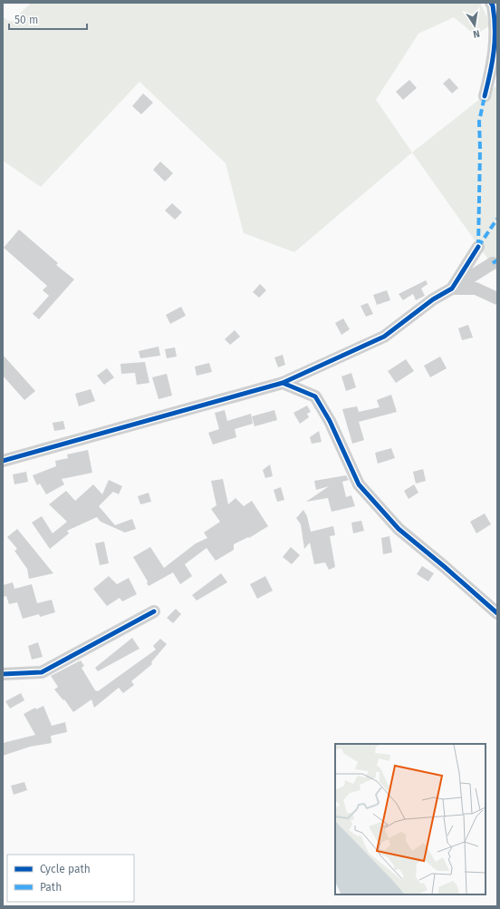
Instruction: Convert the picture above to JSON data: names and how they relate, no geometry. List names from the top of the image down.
{
  "legend": ["Cycle path", "Path"],
  "scale_bar": "50 m",
  "north": "bottom"
}
